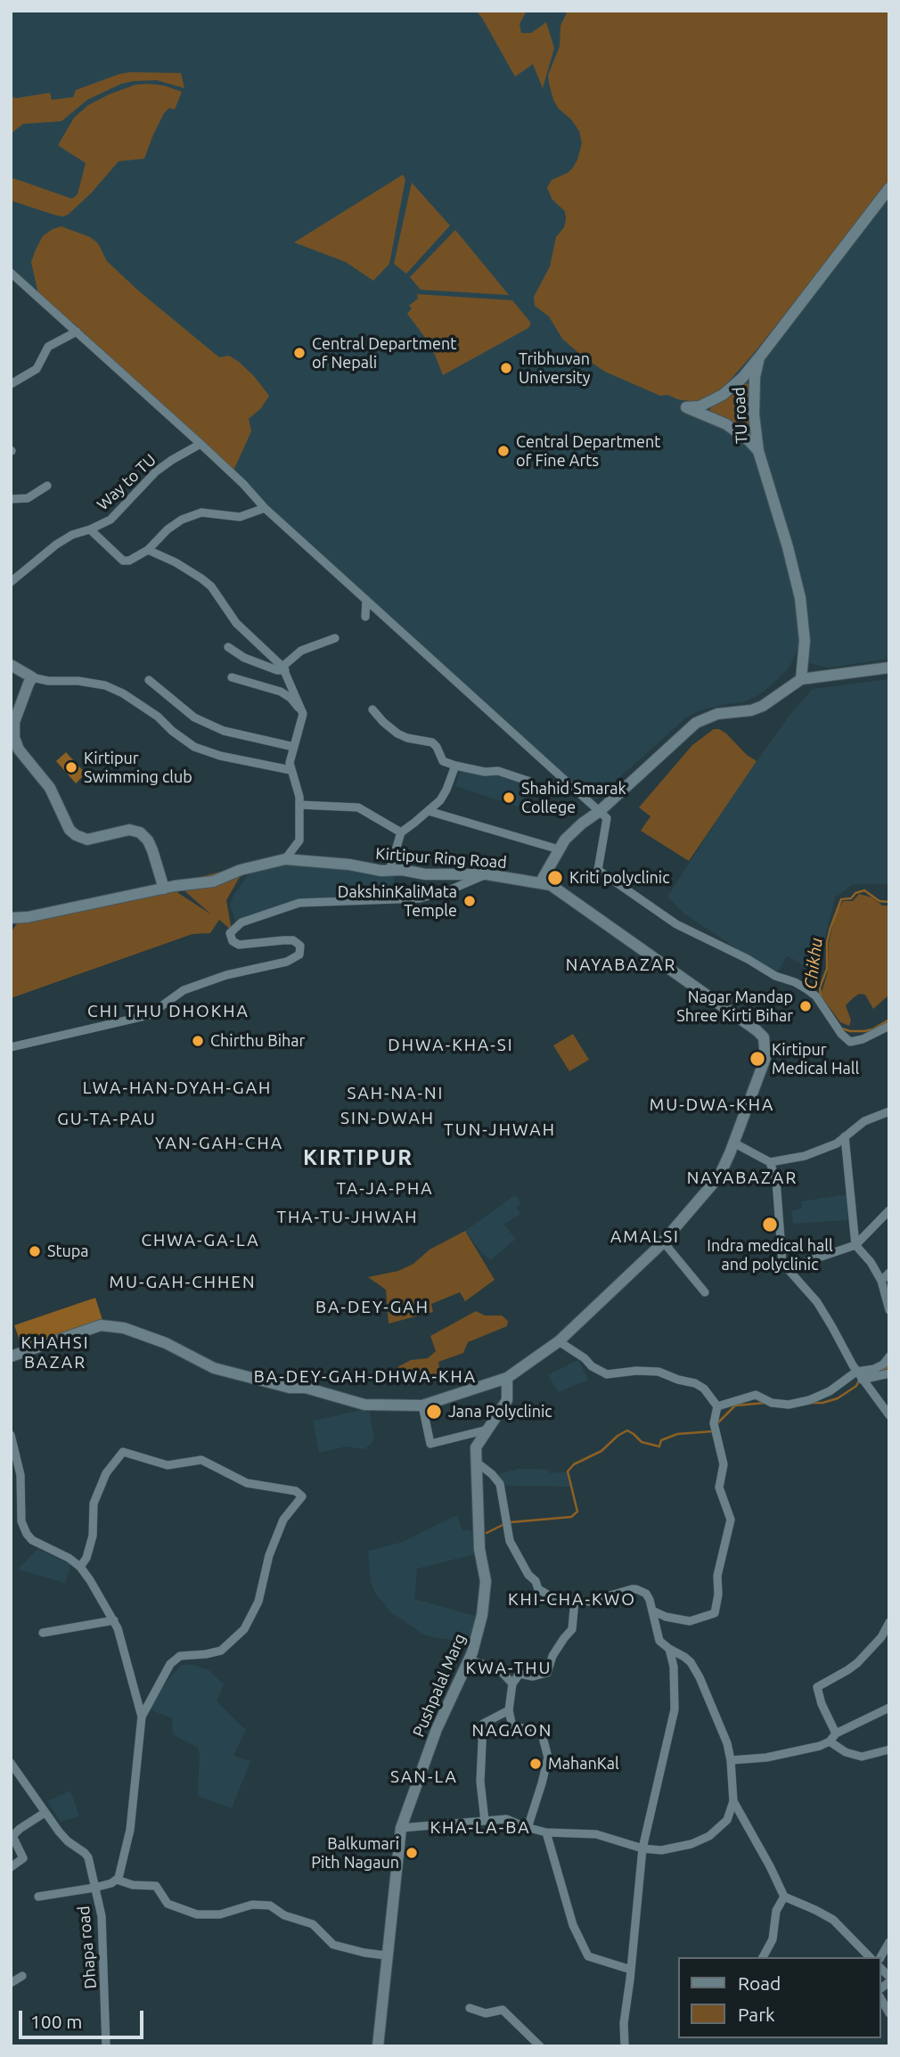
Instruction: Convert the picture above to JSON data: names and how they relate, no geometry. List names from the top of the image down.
{
  "streets": {
    "street": [
      "TU road",
      "Way to TU",
      "Kirtipur Ring Road",
      "Pushpalal Marg",
      "Dhapa road"
    ]
  },
  "crossings": [
    ["Kirtipur Ring Road", "Pushpalal Marg"]
  ],
  "districts": [
    "NAYABAZAR",
    "CHI THU DHOKHA",
    "DHWA-KHA-SI",
    "LWA-HAN-DYAH-GAH",
    "SAH-NA-NI",
    "MU-DWA-KHA",
    "SIN-DWAH",
    "GU-TA-PAU",
    "TUN-JHWAH",
    "YAN-GAH-CHA",
    "KIRTIPUR",
    "NAYABAZAR",
    "TA-JA-PHA",
    "THA-TU-JHWAH",
    "AMALSI",
    "CHWA-GA-LA",
    "MU-GAH-CHHEN",
    "BA-DEY-GAH",
    "KHAHSI BAZAR",
    "BA-DEY-GAH-DHWA-KHA",
    "KHI-CHA-KWO",
    "KWA-THU",
    "NAGAON",
    "SAN-LA",
    "KHA-LA-BA"
  ],
  "water": ["Chikhu"],
  "places": [
    "Central Department of Nepali",
    "Tribhuvan University",
    "Central Department of Fine Arts",
    "Kirtipur Swimming club",
    "Shahid Smarak College",
    "Kriti polyclinic",
    "DakshinKaliMata Temple",
    "Nagar Mandap Shree Kirti Bihar",
    "Chirthu Bihar",
    "Kirtipur Medical Hall",
    "Indra medical hall and polyclinic",
    "Stupa",
    "Jana Polyclinic",
    "MahanKal",
    "Balkumari Pith Nagaun"
  ],
  "legend": ["Road", "Park"],
  "scale_bar": "100 m"
}
